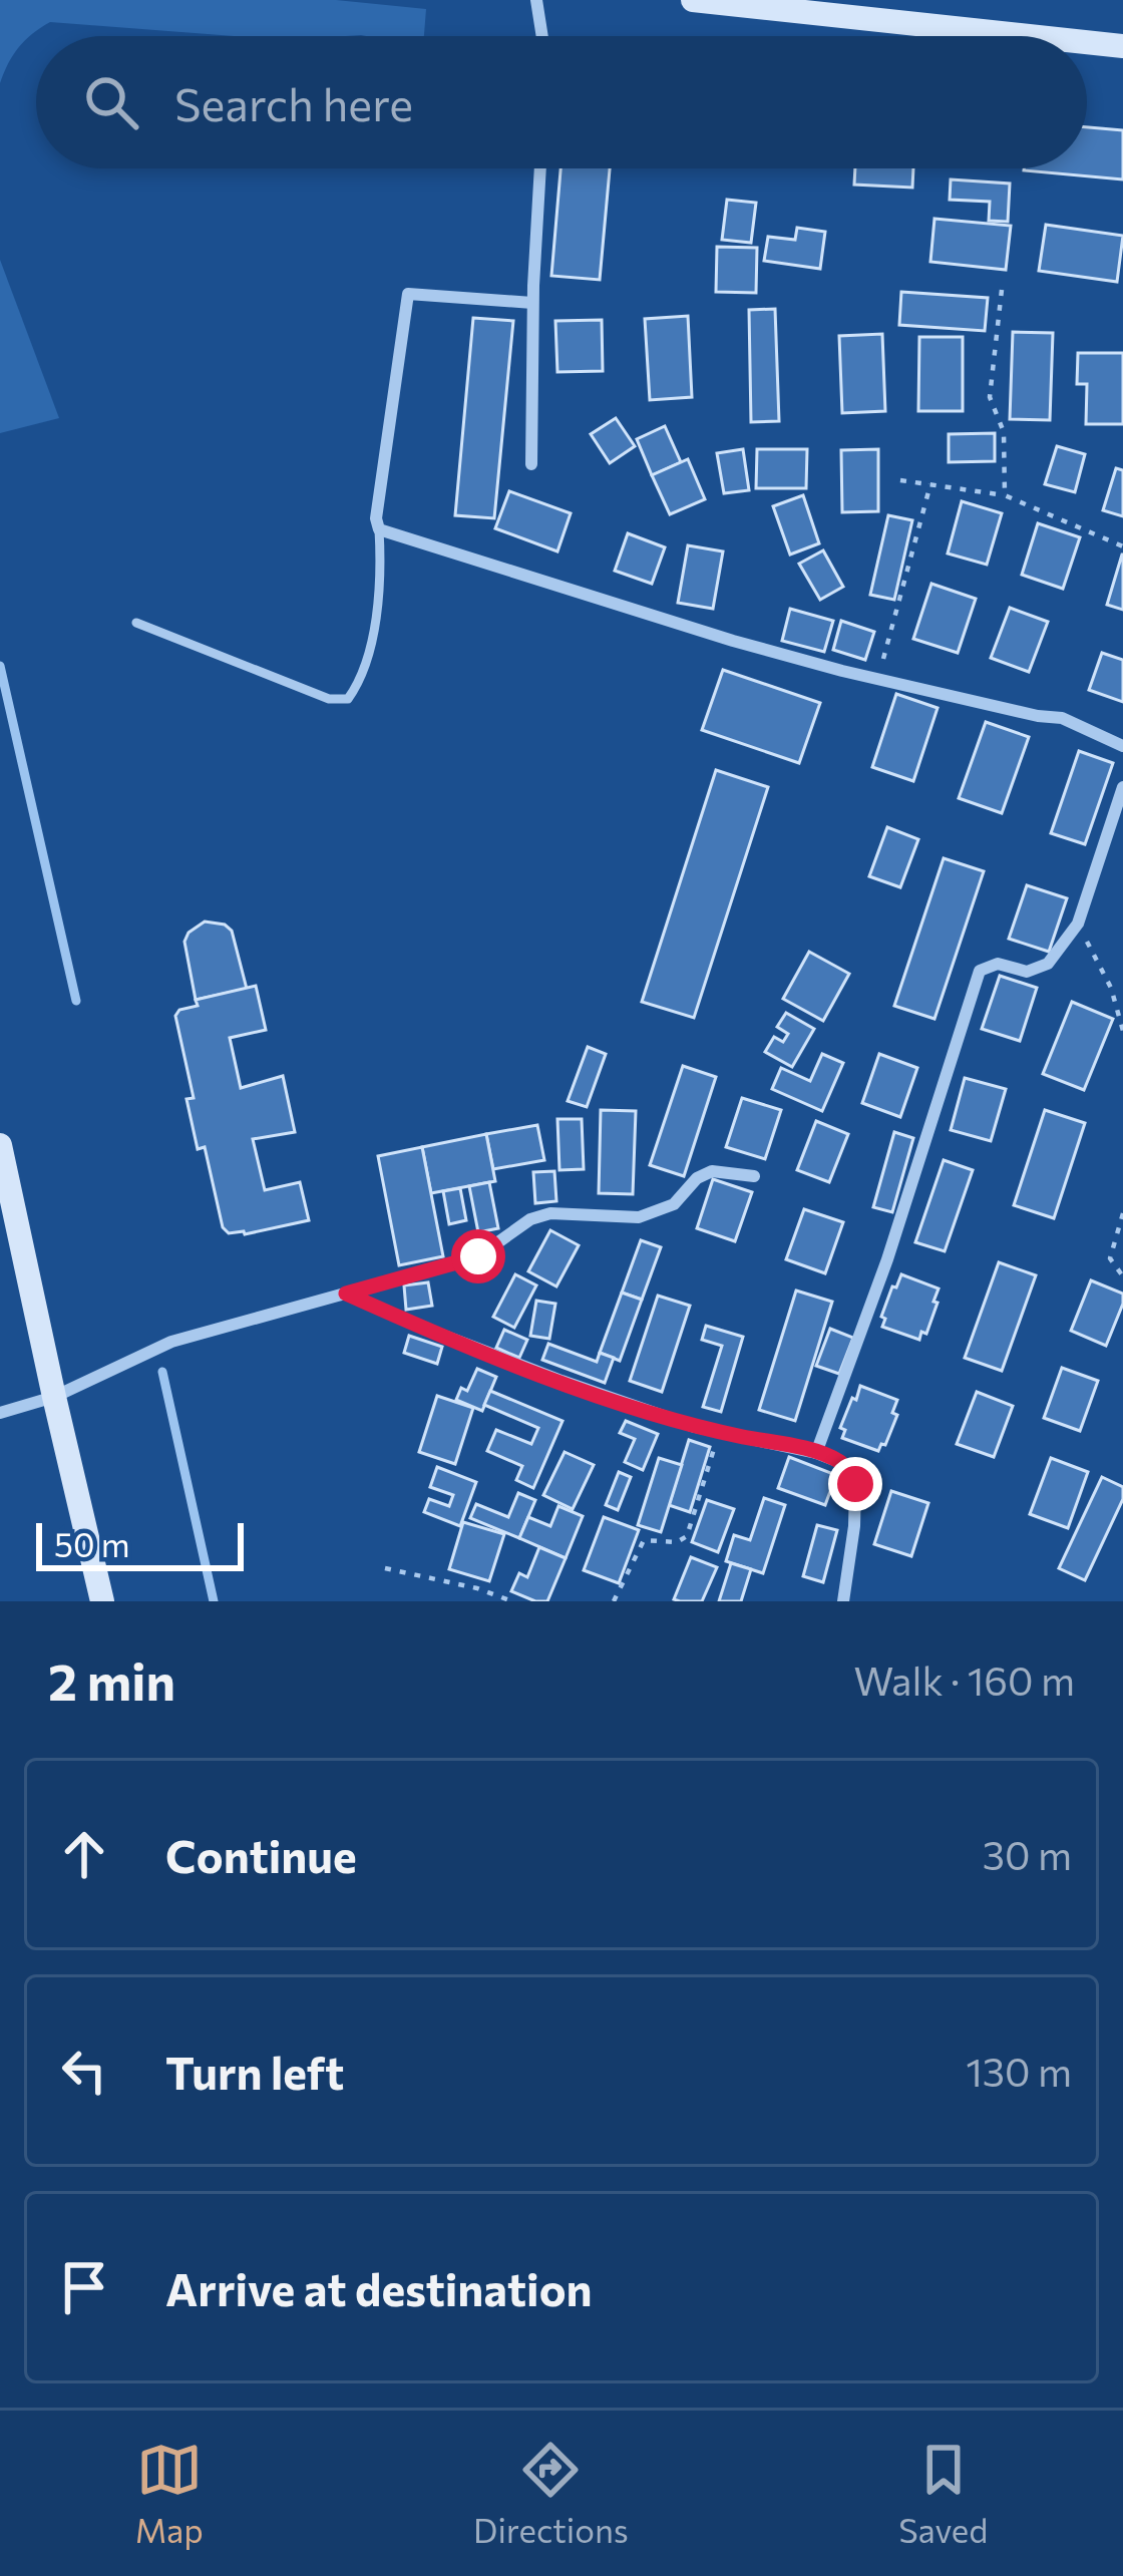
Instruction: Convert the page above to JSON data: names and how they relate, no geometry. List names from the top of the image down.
{
  "scale_bar": "50 m",
  "page": {
    "search": "Search here",
    "scale": "50 m",
    "heading": ["2 min", "Walk · 160 m"],
    "list": [
      ["Continue", "30 m"],
      ["Turn left", "130 m"],
      "Arrive at destination"
    ],
    "nav": ["Map", "Directions", "Saved"]
  }
}
